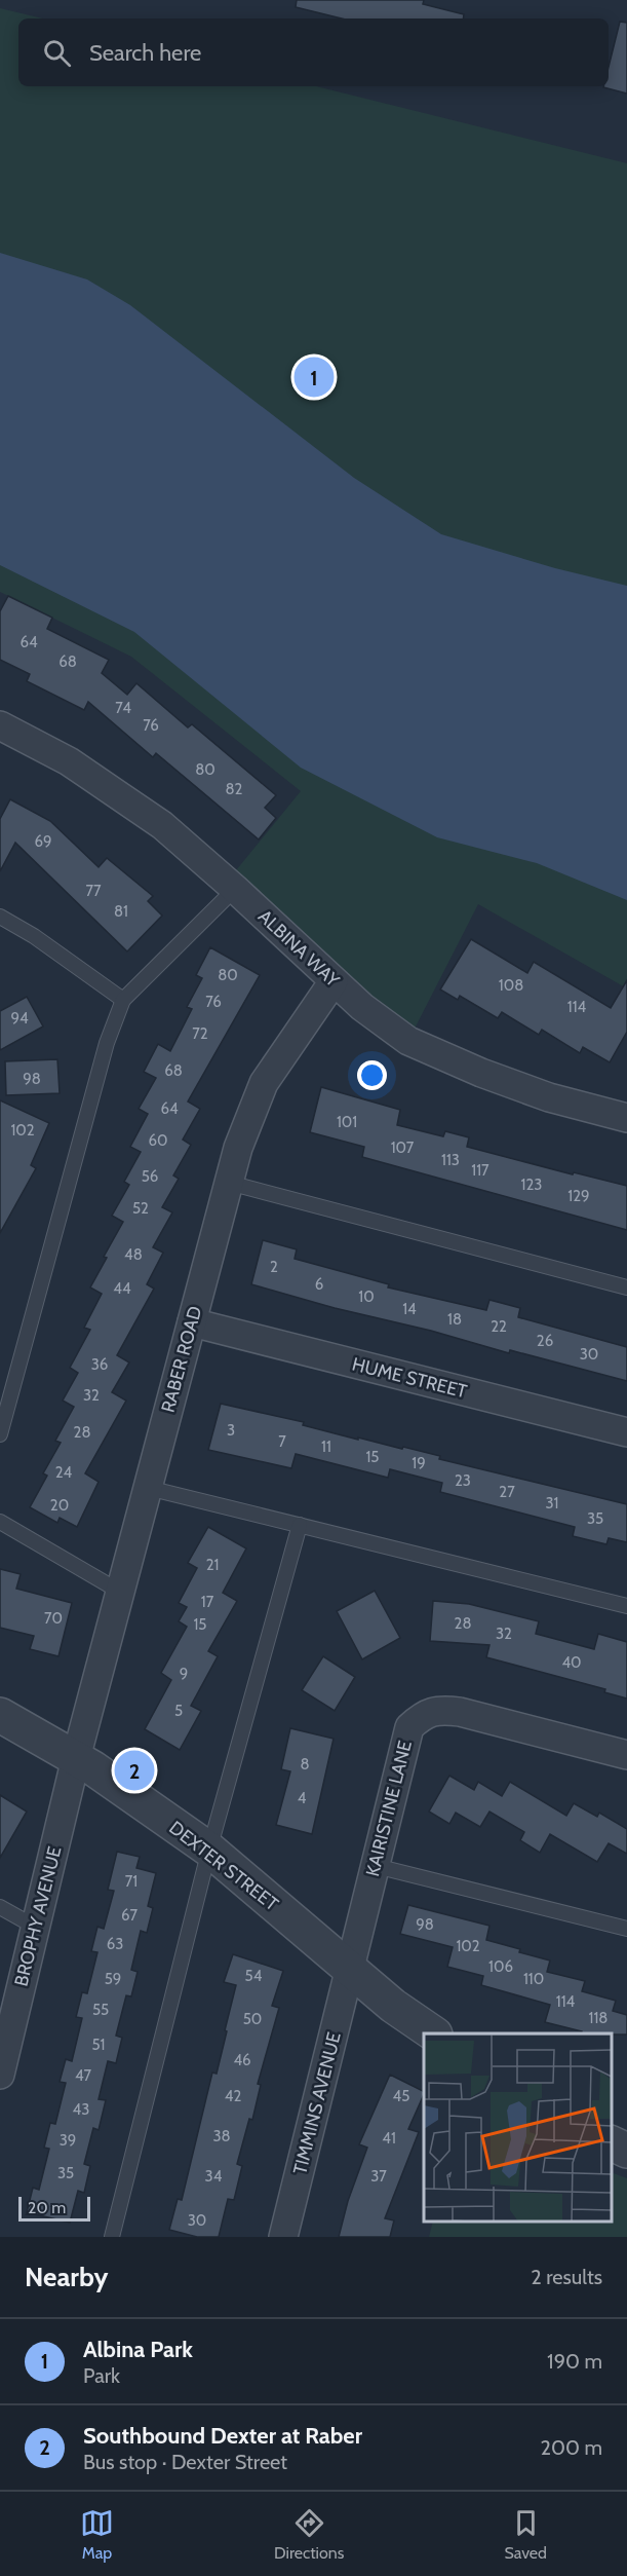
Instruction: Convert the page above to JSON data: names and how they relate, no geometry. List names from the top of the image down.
{
  "streets": {
    "street": [
      "ALBINA WAY",
      "RABER ROAD",
      "HUME STREET",
      "KAIRISTINE LANE",
      "DEXTER STREET",
      "BROPHY AVENUE",
      "TIMMINS AVENUE"
    ]
  },
  "crossings": [
    ["ALBINA WAY", "RABER ROAD"],
    ["RABER ROAD", "HUME STREET"],
    ["RABER ROAD", "DEXTER STREET"],
    ["RABER ROAD", "BROPHY AVENUE"],
    ["KAIRISTINE LANE", "DEXTER STREET"],
    ["KAIRISTINE LANE", "TIMMINS AVENUE"],
    ["DEXTER STREET", "BROPHY AVENUE"],
    ["DEXTER STREET", "TIMMINS AVENUE"]
  ],
  "house_numbers": [
    "64",
    "68",
    "74",
    "76",
    "80",
    "82",
    "69",
    "77",
    "81",
    "80",
    "108",
    "76",
    "114",
    "94",
    "72",
    "68",
    "98",
    "64",
    "101",
    "102",
    "60",
    "107",
    "113",
    "117",
    "56",
    "123",
    "129",
    "52",
    "48",
    "2",
    "6",
    "44",
    "10",
    "14",
    "18",
    "22",
    "26",
    "30",
    "36",
    "32",
    "3",
    "28",
    "7",
    "11",
    "15",
    "19",
    "24",
    "23",
    "27",
    "31",
    "20",
    "35",
    "21",
    "17",
    "70",
    "28",
    "15",
    "32",
    "40",
    "9",
    "5",
    "8",
    "4",
    "71",
    "67",
    "98",
    "63",
    "102",
    "106",
    "54",
    "59",
    "110",
    "114",
    "55",
    "118",
    "50",
    "51",
    "46",
    "47",
    "42",
    "45",
    "43",
    "38",
    "41",
    "39",
    "35",
    "34",
    "37",
    "30"
  ],
  "scale_bar": "20 m",
  "page": {
    "search": "Search here",
    "pins": ["1", "2"],
    "scale": "20 m",
    "heading": ["Nearby", "2 results"],
    "list": [
      {
        "mark": "1",
        "name": "Albina Park",
        "note": "Park",
        "value": "190 m"
      },
      {
        "mark": "2",
        "name": "Southbound Dexter at Raber",
        "note": "Bus stop · Dexter Street",
        "value": "200 m"
      }
    ],
    "nav": ["Map", "Directions", "Saved"]
  }
}
